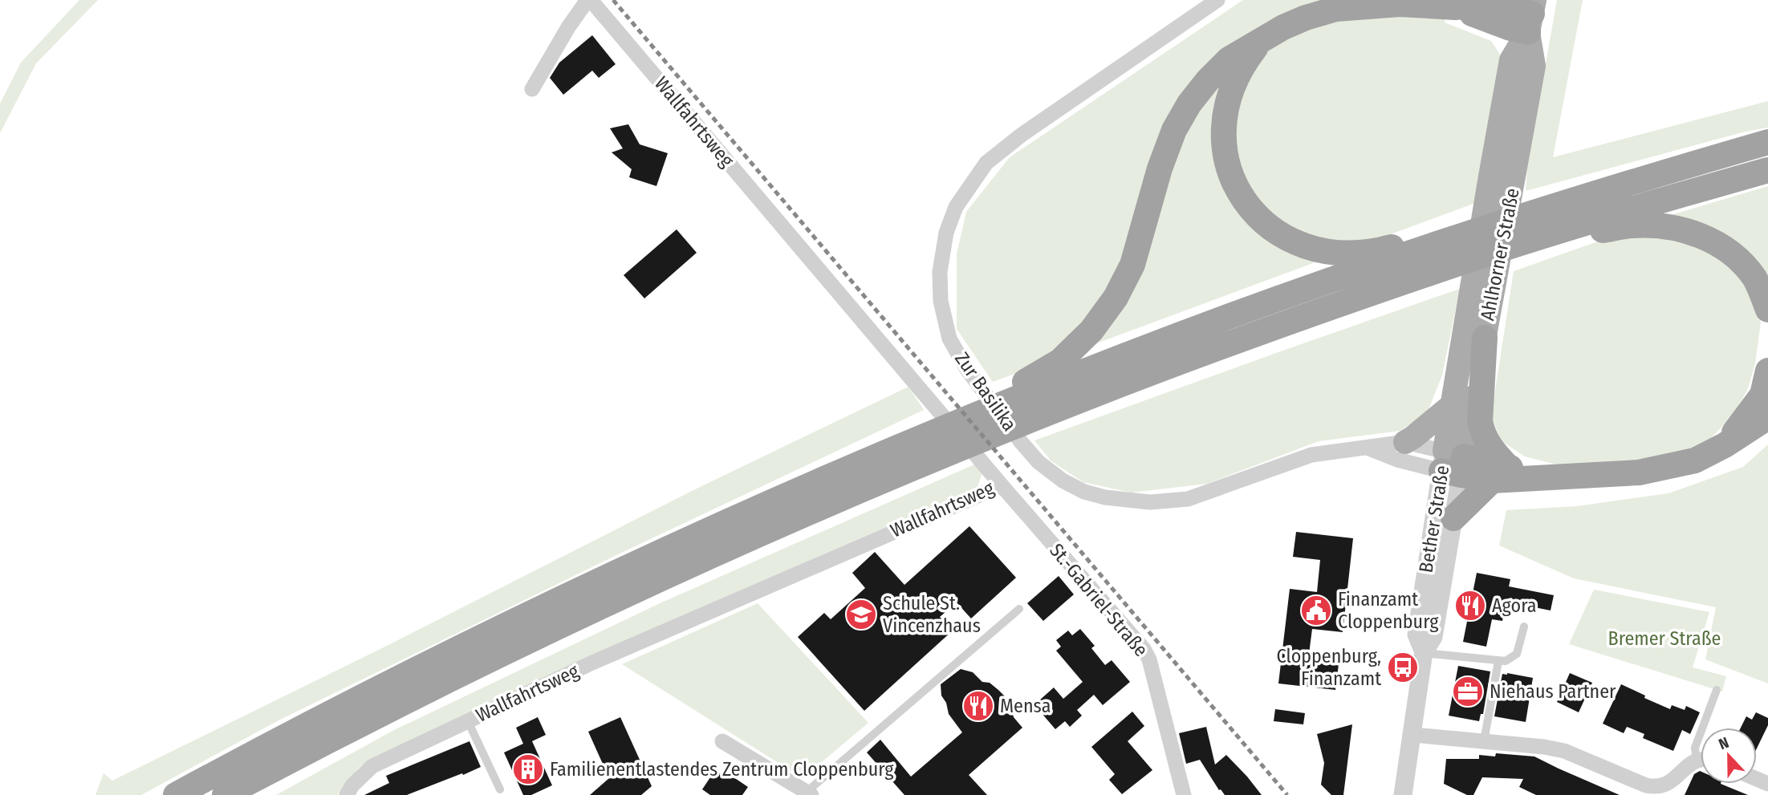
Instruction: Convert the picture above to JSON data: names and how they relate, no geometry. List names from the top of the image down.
{
  "streets": {
    "main road": ["Ahlhorner Straße"],
    "street": [
      "Wallfahrtsweg",
      "Zur Basilika",
      "Bether Straße",
      "St.-Gabriel-Straße"
    ]
  },
  "crossings": [
    ["Wallfahrtsweg", "St.-Gabriel-Straße"],
    ["Ahlhorner Straße", "Zur Basilika"],
    ["Ahlhorner Straße", "Bether Straße"],
    ["Zur Basilika", "Bether Straße"]
  ],
  "parks": ["Bremer Straße"],
  "places": {
    "restaurant": ["Agora", "Mensa"],
    "public building": ["Finanzamt Cloppenburg"],
    "school or university": ["Schule St. Vincenzhaus"],
    "bus stop": ["Cloppenburg, Finanzamt"],
    "office": ["Niehaus Partner"],
    "building": ["Familienentlastendes Zentrum Cloppenburg"]
  },
  "north": "top"
}
